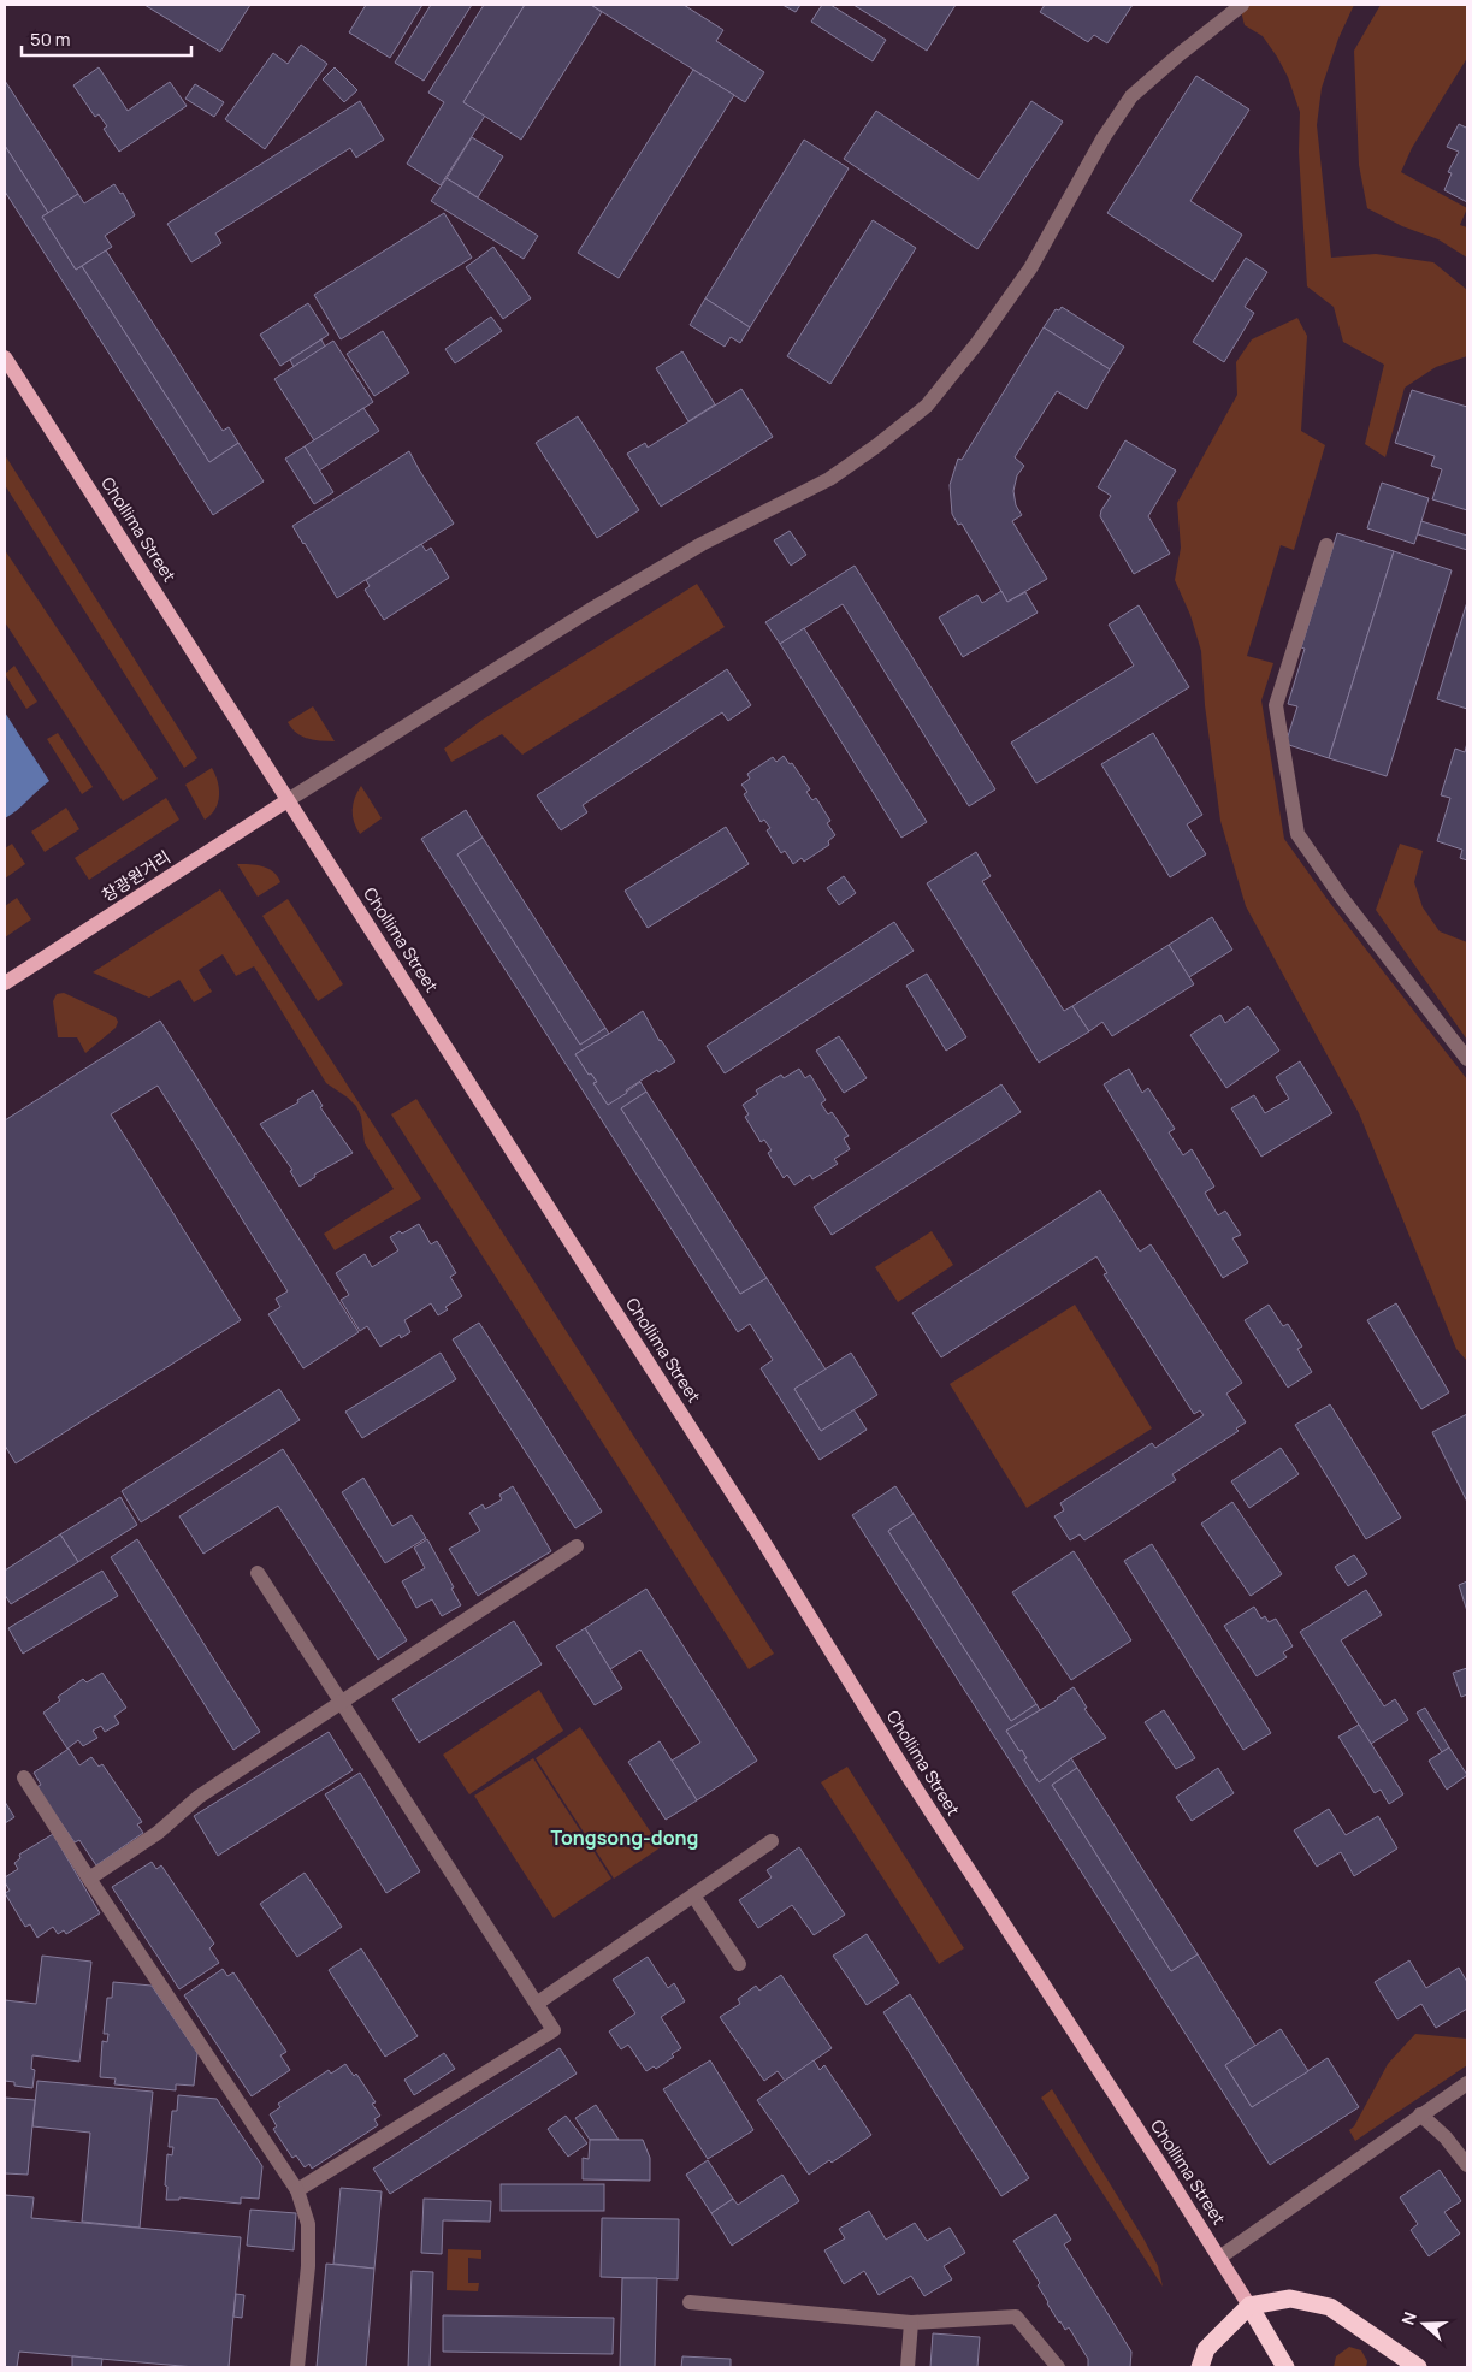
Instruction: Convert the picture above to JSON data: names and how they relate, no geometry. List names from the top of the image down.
{
  "streets": {
    "highway": ["Chollima Street"],
    "main road": ["창광원거리"]
  },
  "crossings": [
    ["Chollima Street", "창광원거리"]
  ],
  "districts": ["Tongsong-dong"],
  "scale_bar": "50 m",
  "north": "left"
}
